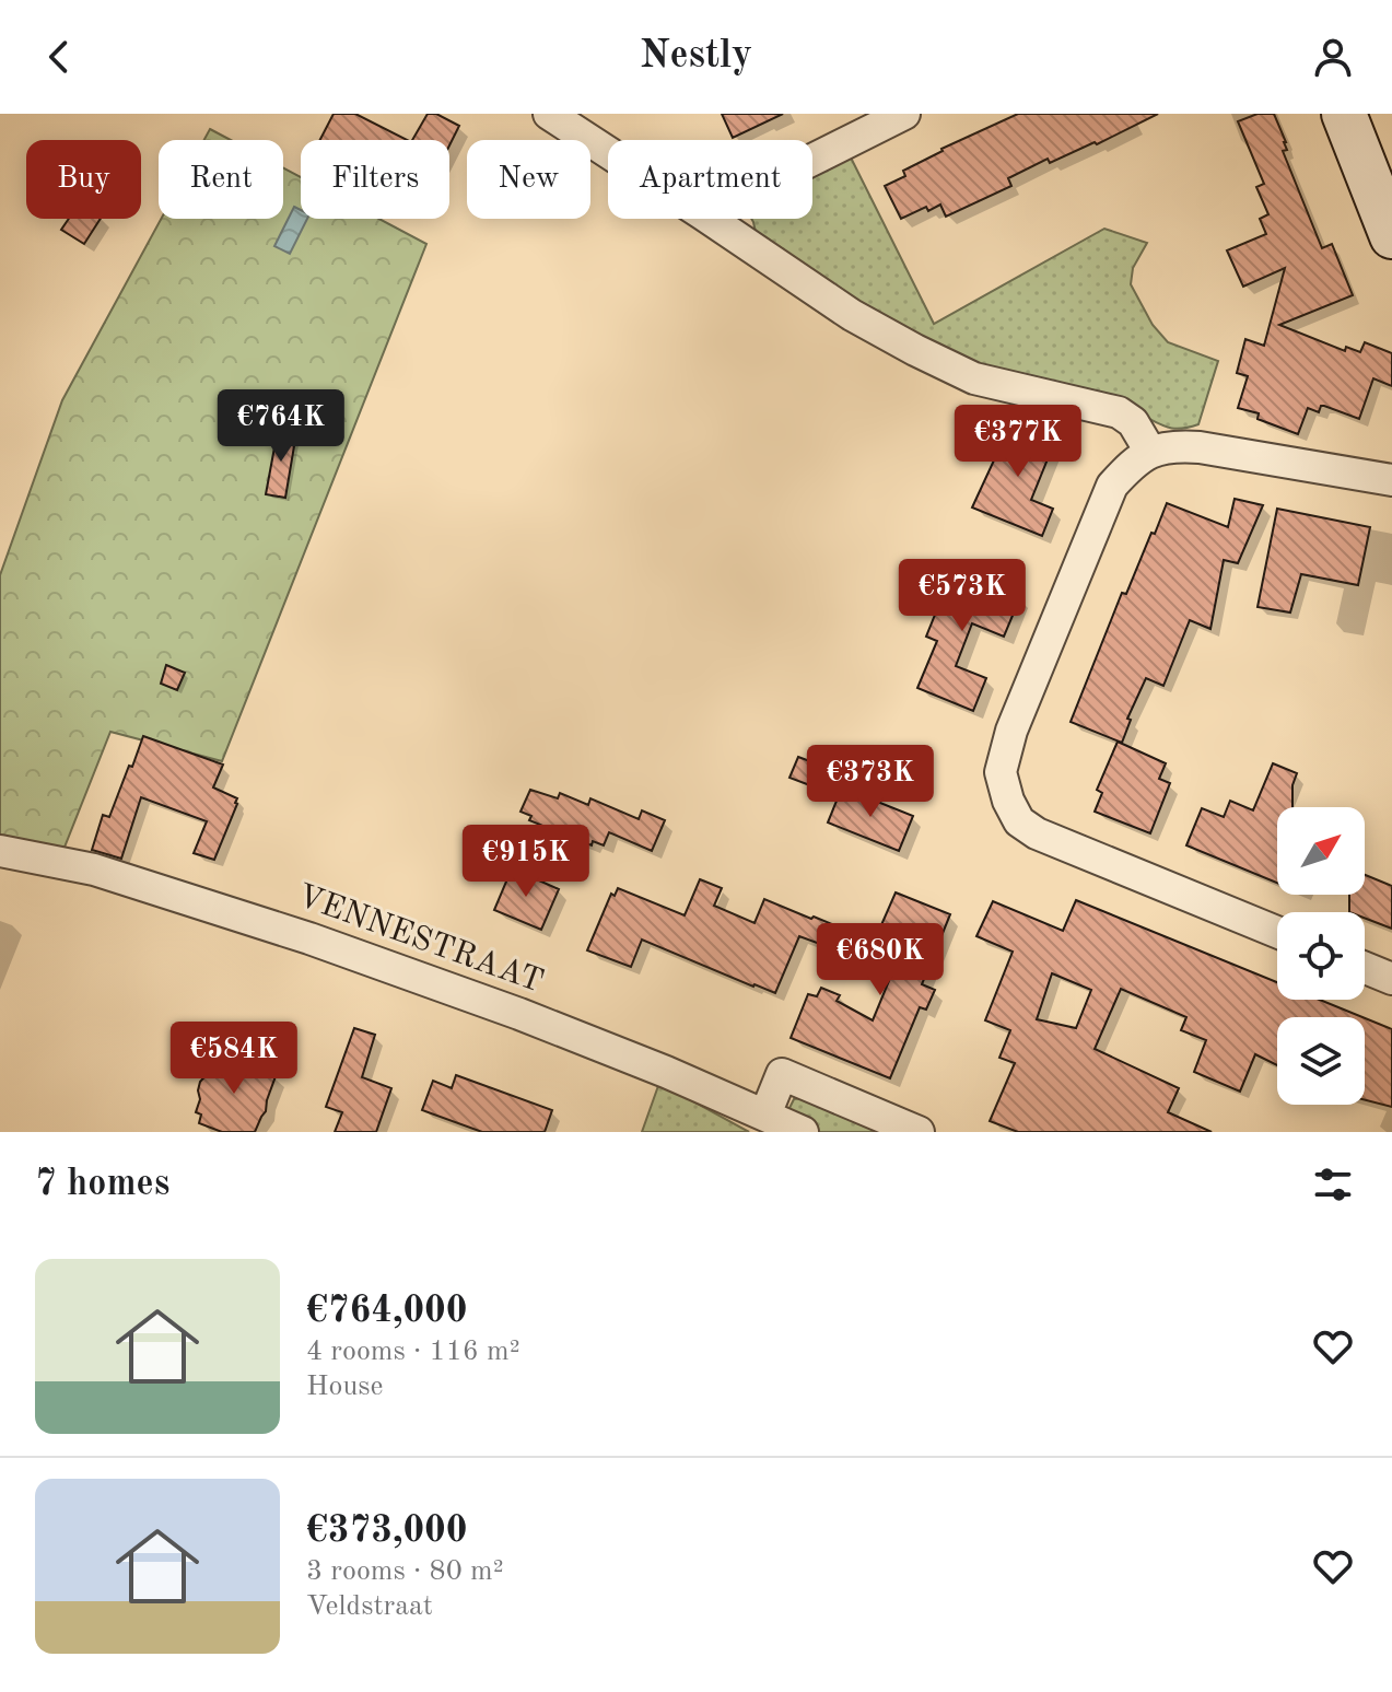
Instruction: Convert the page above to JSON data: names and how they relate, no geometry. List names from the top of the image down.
{
  "streets": {
    "street": ["VENNESTRAAT"]
  },
  "north": "top right",
  "page": {
    "header": "Nestly",
    "chip": [
      "Buy",
      "Rent",
      "Filters",
      "New",
      "Apartment"
    ],
    "price": [
      "€764K",
      "€377K",
      "€573K",
      "€373K",
      "€915K",
      "€680K",
      "€584K"
    ],
    "heading": "7 homes",
    "list": [
      {
        "name": "€764,000",
        "note": "4 rooms · 116 m² · House"
      },
      {
        "name": "€373,000",
        "note": "3 rooms · 80 m² · Veldstraat"
      }
    ]
  }
}
